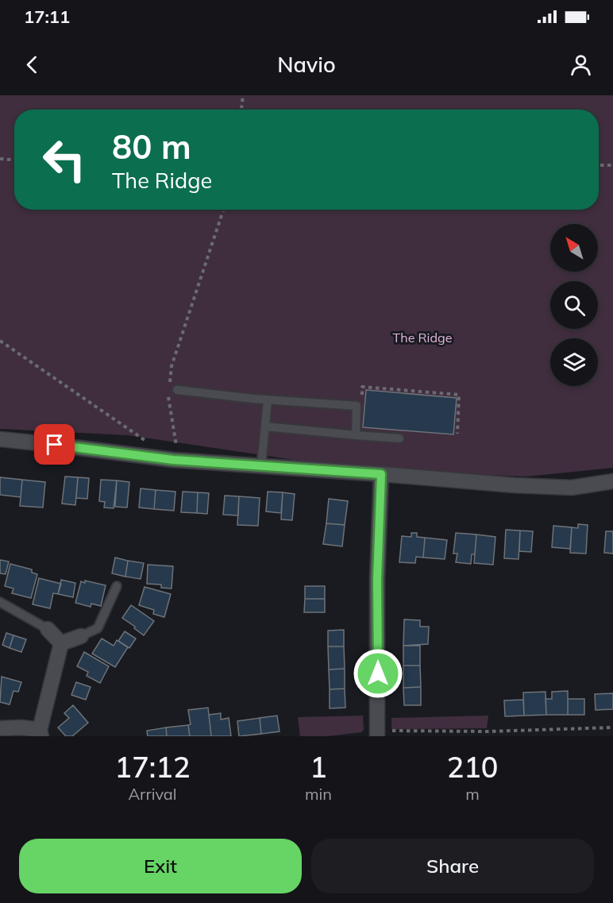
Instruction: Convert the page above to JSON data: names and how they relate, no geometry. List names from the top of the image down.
{
  "parks": ["The Ridge"],
  "north": "top left",
  "page": {
    "status": "17:11",
    "header": "Navio",
    "turn": ["80 m", "The Ridge"],
    "eta": [
      "17:12",
      "Arrival",
      "1",
      "min",
      "210",
      "m"
    ],
    "buttons": ["Exit", "Share"]
  }
}
